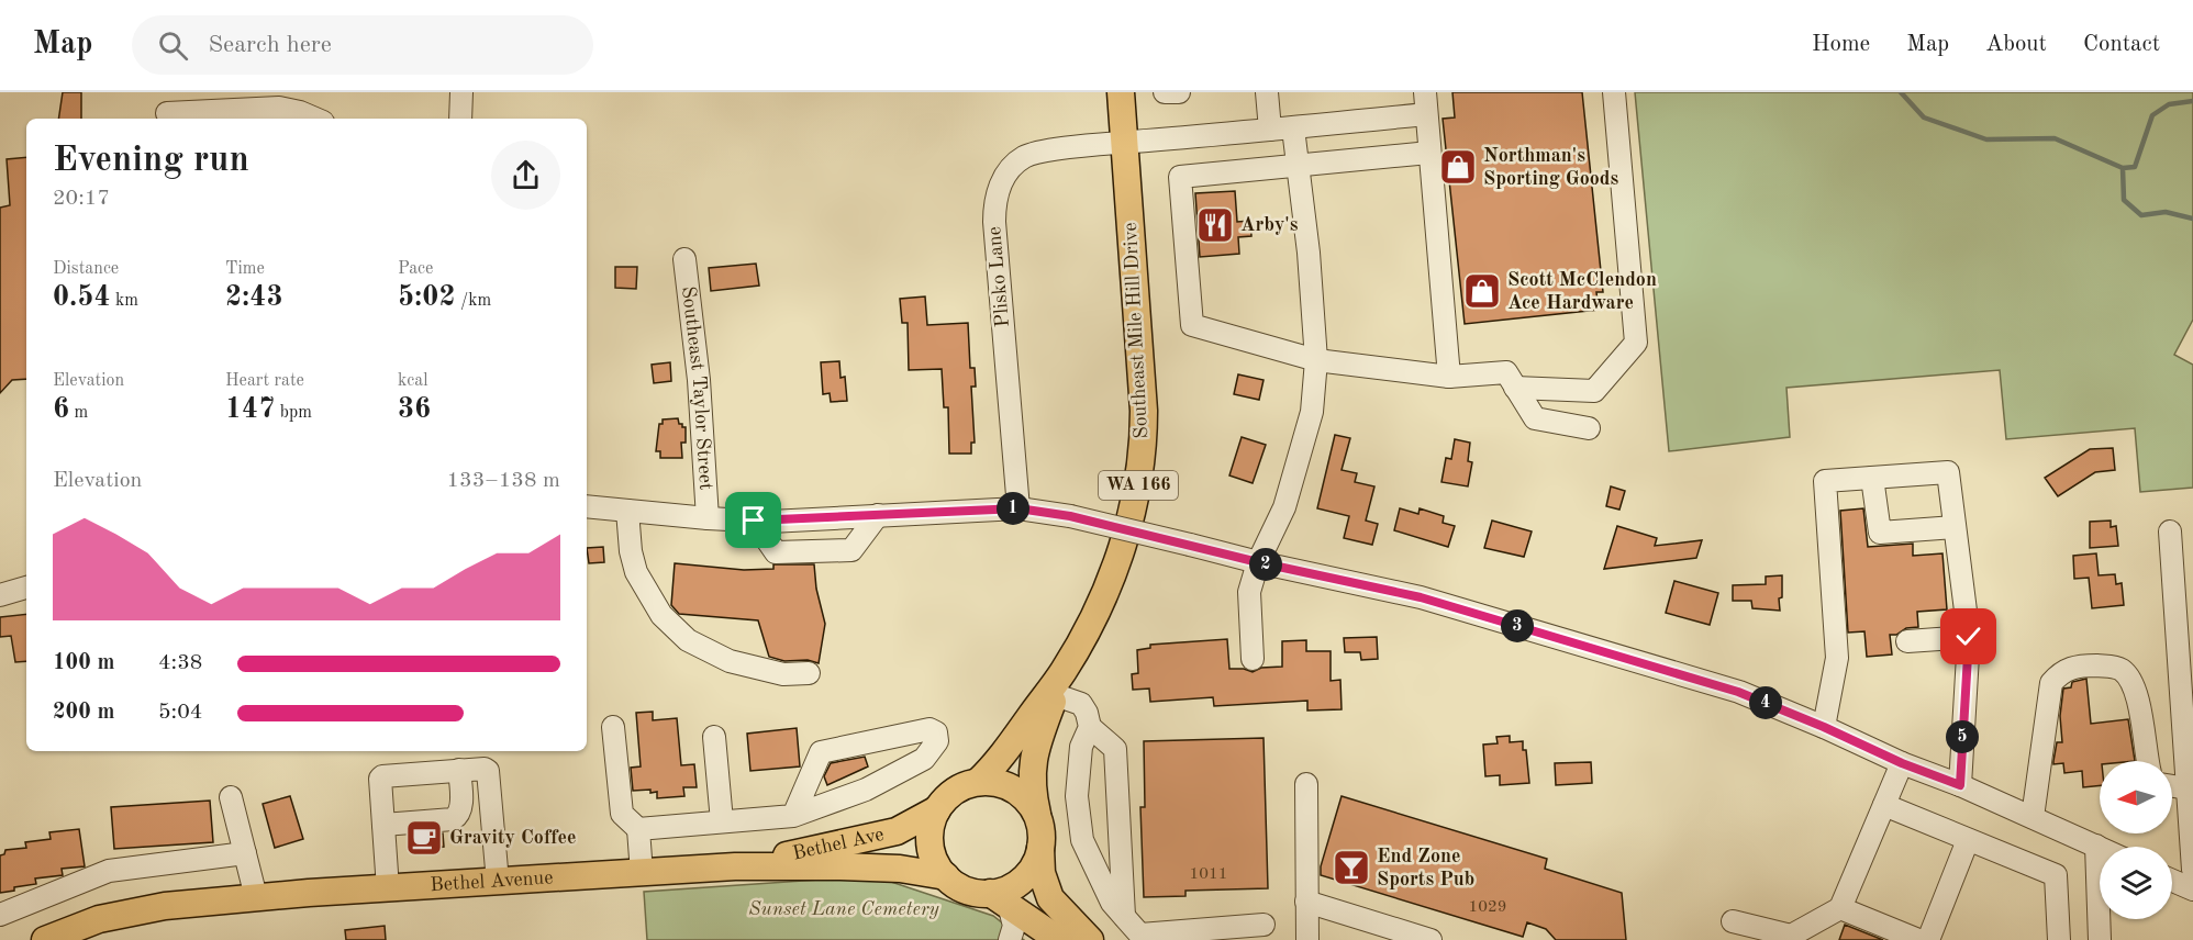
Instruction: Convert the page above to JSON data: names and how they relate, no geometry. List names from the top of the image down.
{
  "streets": {
    "main road": [
      "Southeast Mile Hill Drive",
      "WA 166",
      "Bethel Ave",
      "Bethel Avenue"
    ],
    "street": ["Plisko Lane", "Southeast Taylor Street"]
  },
  "crossings": [
    ["Plisko Lane", "Southeast Mile Hill Drive"],
    ["Southeast Mile Hill Drive", "WA 166"],
    ["Southeast Mile Hill Drive", "Bethel Ave"],
    ["Southeast Mile Hill Drive", "Bethel Avenue"],
    ["WA 166", "Bethel Ave"],
    ["WA 166", "Bethel Avenue"],
    ["Bethel Ave", "Bethel Avenue"]
  ],
  "parks": ["Sunset Lane Cemetery"],
  "places": {
    "shop": ["Northman's Sporting Goods", "Scott McClendon Ace Hardware"],
    "restaurant": ["Arby's"],
    "cafe": ["Gravity Coffee"],
    "bar": ["End Zone Sports Pub"]
  },
  "house_numbers": ["1011", "1029"],
  "north": "left",
  "page": {
    "header": "Map",
    "search": "Search here",
    "nav": [
      "Home",
      "Map",
      "About",
      "Contact"
    ],
    "heading": ["Evening run", "20:17"],
    "stats": [
      ["Distance", "0.54 km"],
      ["Time", "2:43"],
      ["Pace", "5:02 /km"],
      ["Elevation", "6 m"],
      ["Heart rate", "147 bpm"],
      ["kcal", "36"]
    ],
    "chart": ["Elevation", "133–138 m"],
    "pins": [
      "1",
      "2",
      "3",
      "4",
      "5"
    ],
    "list": [
      {
        "name": "100 m",
        "note": "4:38"
      },
      {
        "name": "200 m",
        "note": "5:04"
      }
    ]
  }
}
